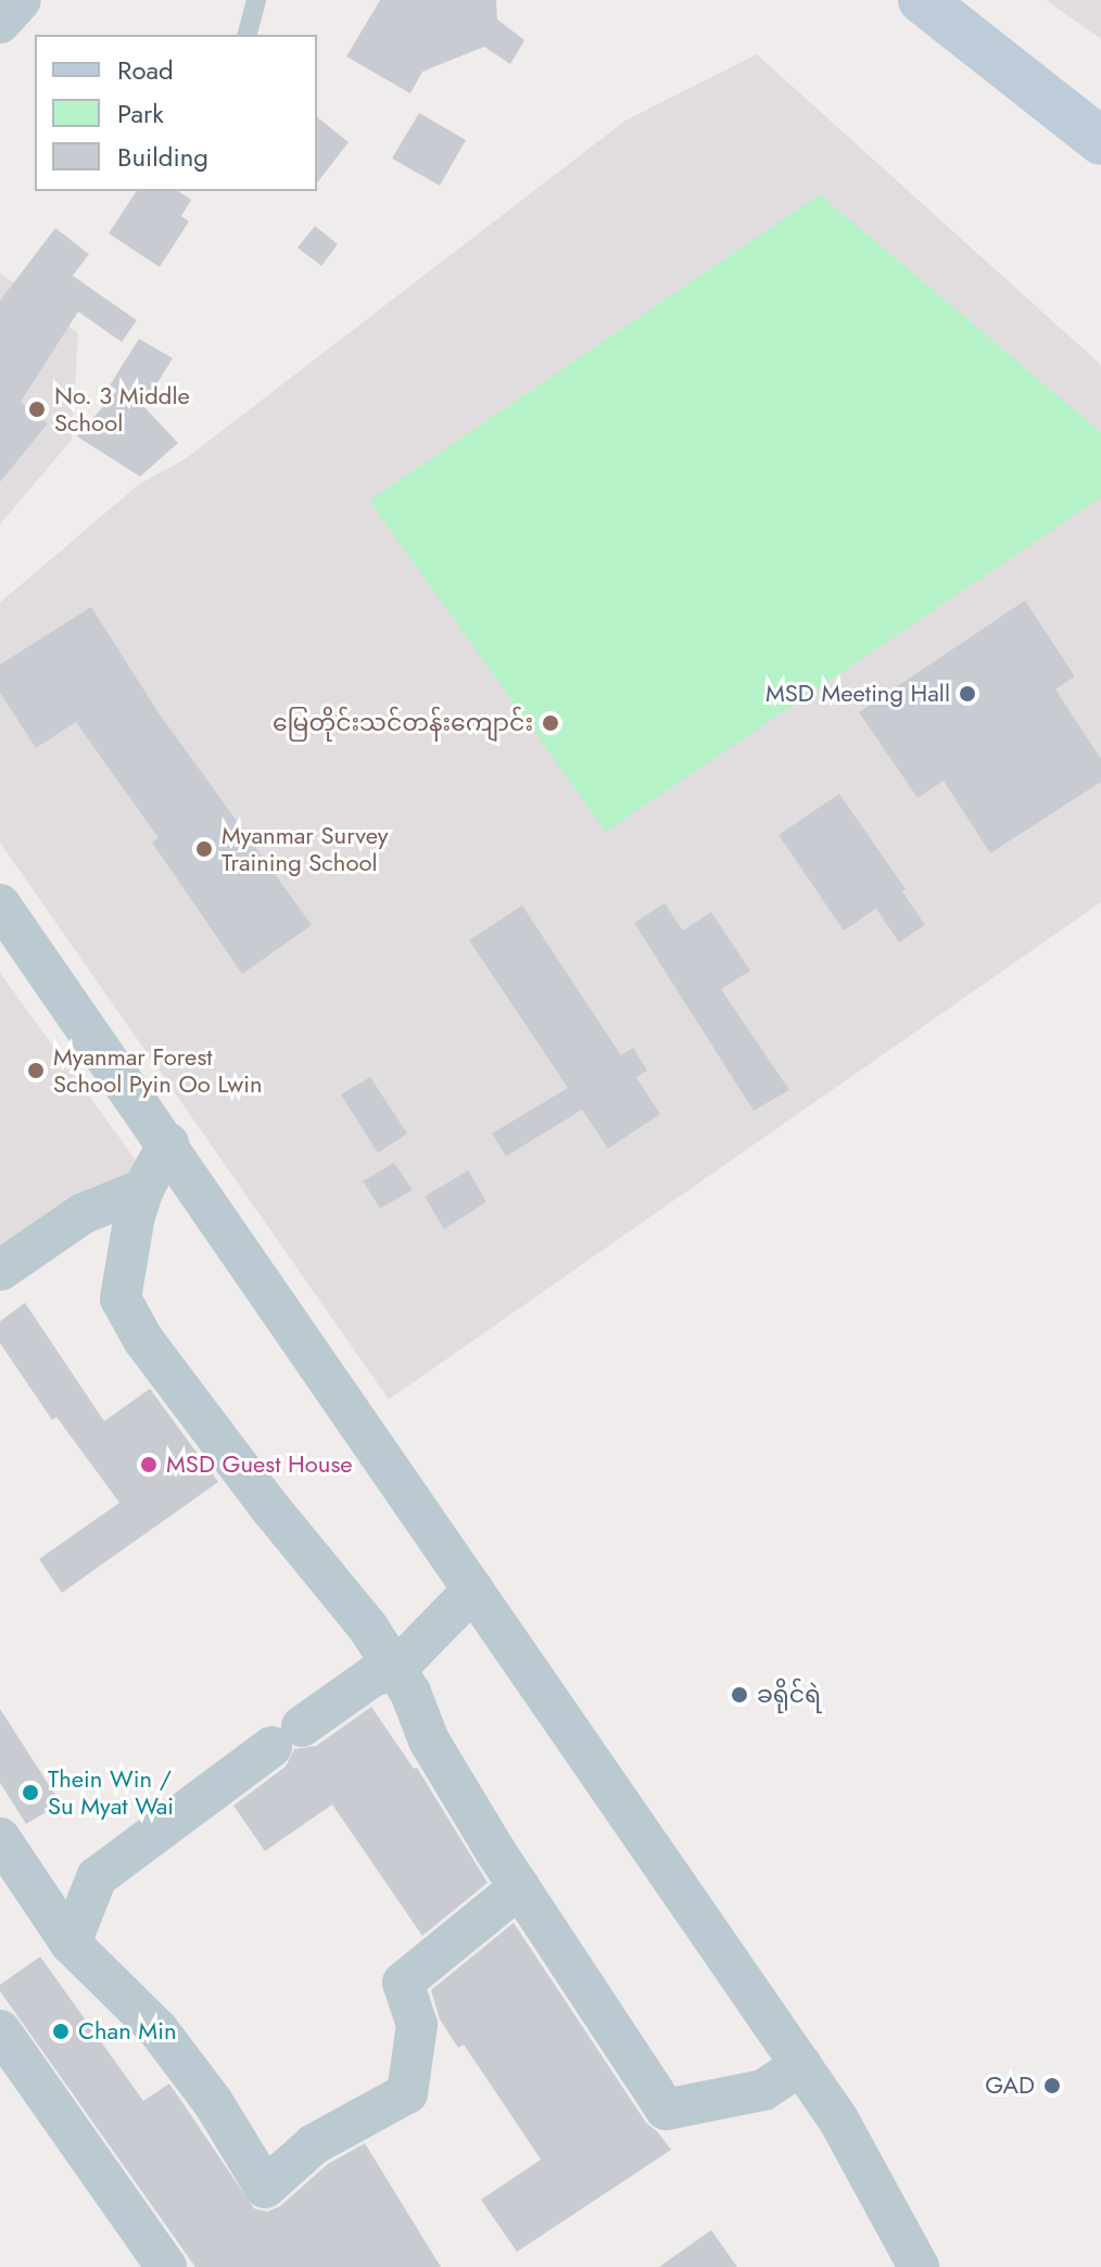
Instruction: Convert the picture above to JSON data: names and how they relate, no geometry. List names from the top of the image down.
{
  "places": [
    "No. 3 Middle School",
    "MSD Meeting Hall",
    "မြေတိုင်းသင်တန်းကျောင်း",
    "Myanmar Survey Training School",
    "Myanmar Forest School Pyin Oo Lwin",
    "MSD Guest House",
    "ခရိုင်ရဲ",
    "Thein Win / Su Myat Wai",
    "Chan Min",
    "GAD"
  ],
  "legend": ["Road", "Park", "Building"]
}
